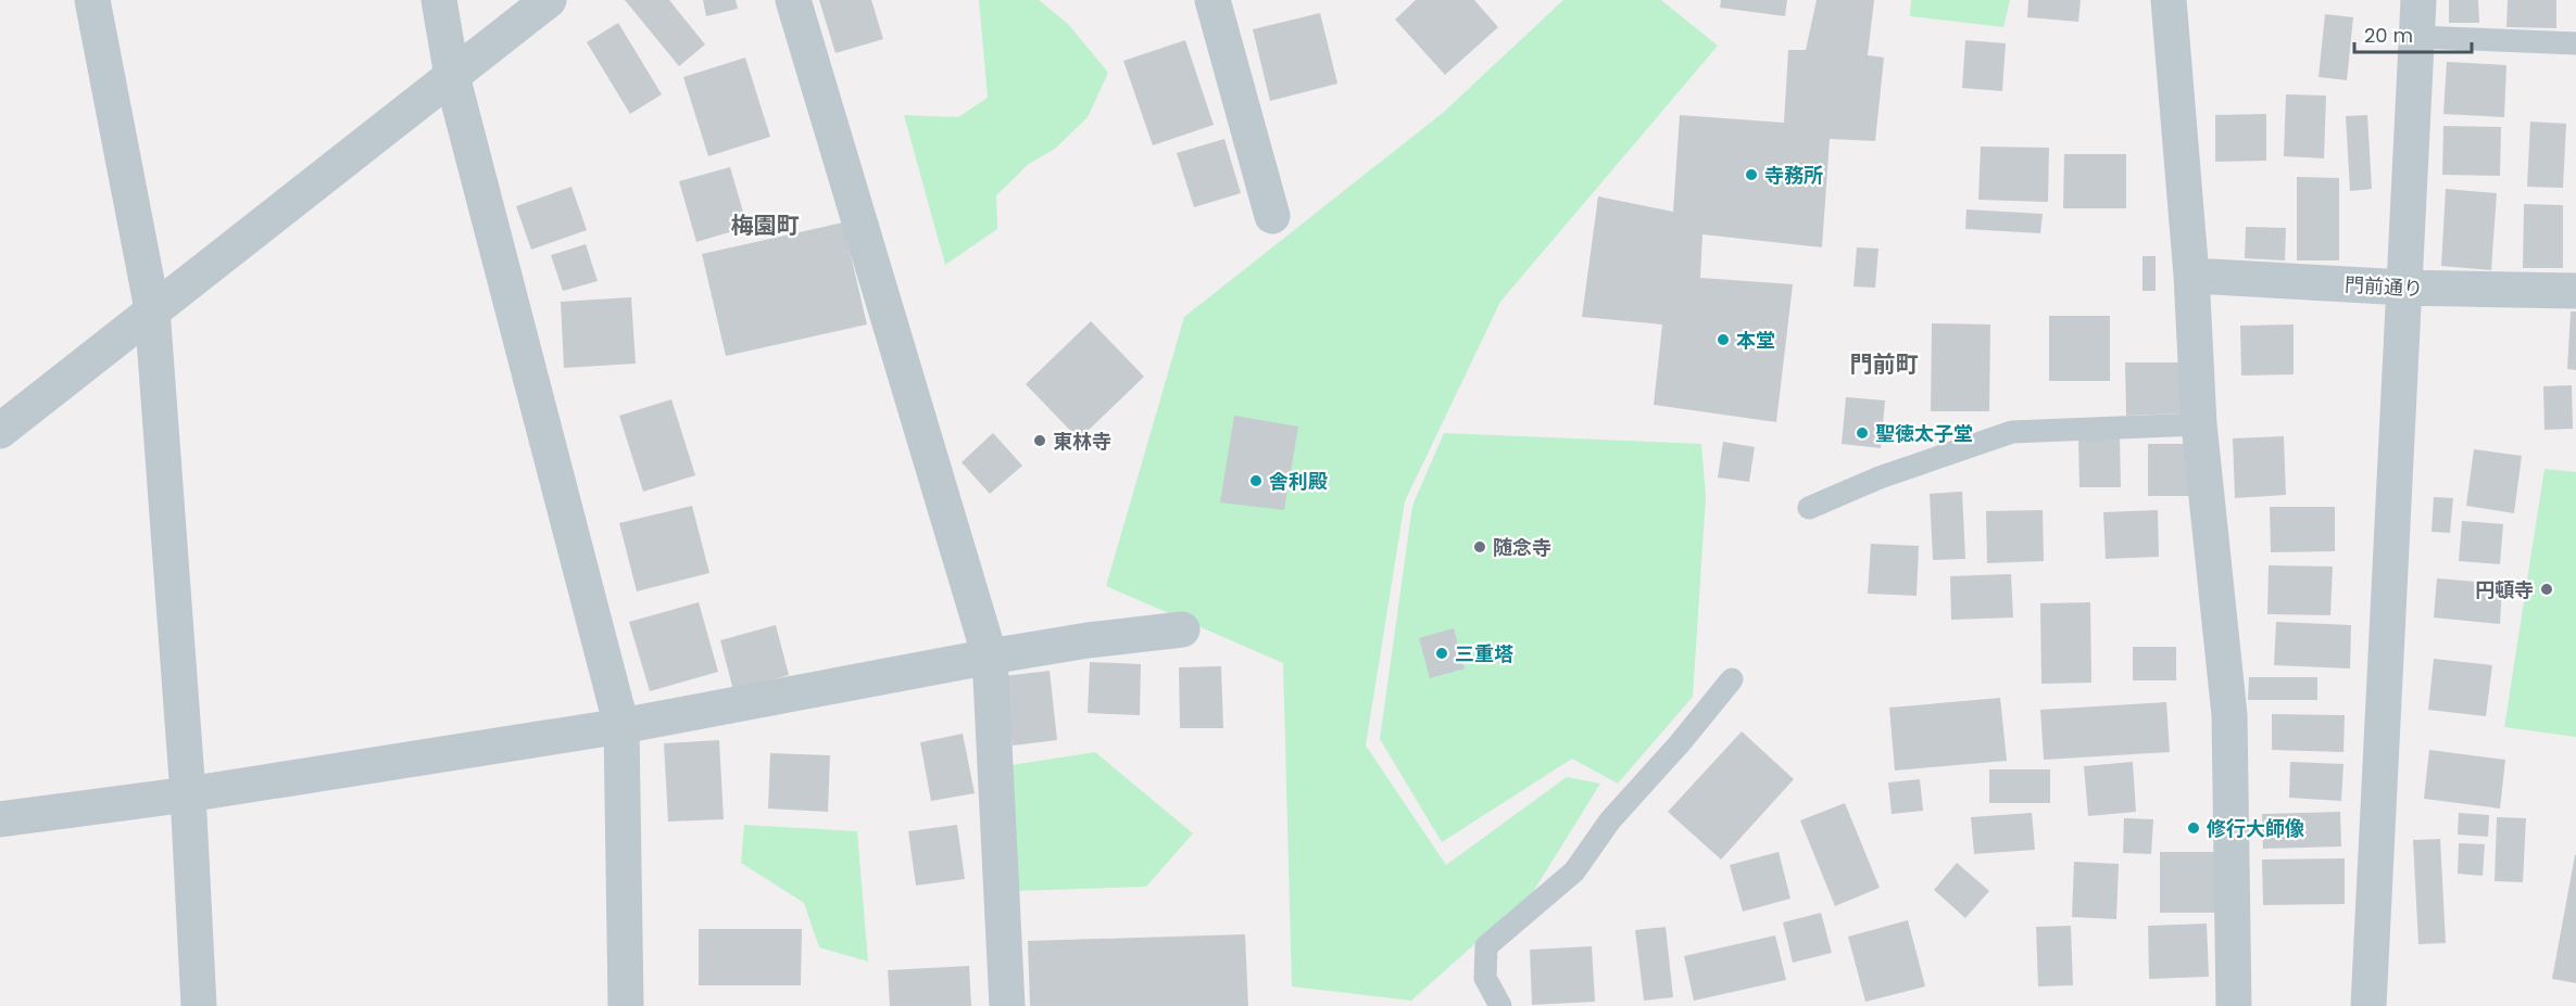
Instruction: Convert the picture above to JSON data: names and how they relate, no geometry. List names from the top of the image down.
{
  "streets": {
    "street": ["門前通り"]
  },
  "districts": ["梅園町", "門前町"],
  "places": [
    "寺務所",
    "本堂",
    "聖徳太子堂",
    "東林寺",
    "舎利殿",
    "随念寺",
    "円頓寺",
    "三重塔",
    "修行大師像"
  ],
  "scale_bar": "20 m"
}
